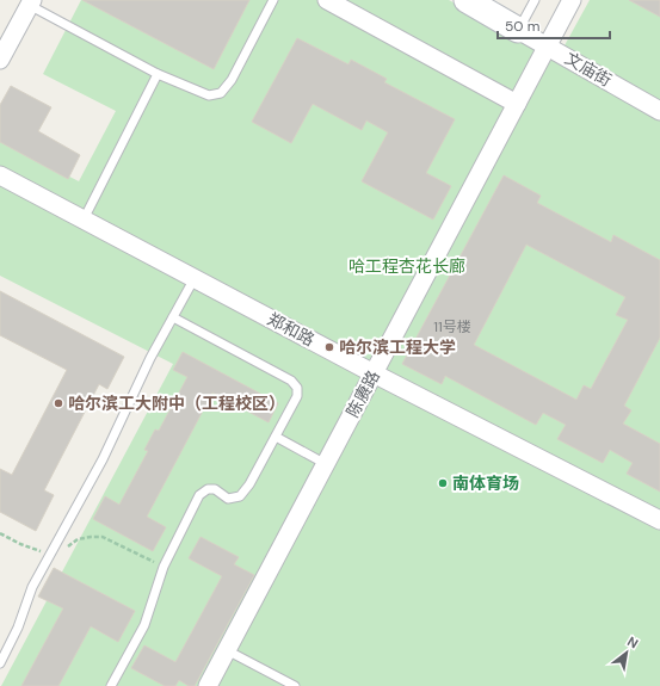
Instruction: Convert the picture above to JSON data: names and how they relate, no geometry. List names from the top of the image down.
{
  "streets": {
    "main road": ["文庙街"],
    "street": ["郑和路", "陈赓路"]
  },
  "crossings": [
    ["文庙街", "陈赓路"],
    ["郑和路", "陈赓路"]
  ],
  "parks": ["哈工程杏花长廊"],
  "places": ["哈尔滨工程大学", "哈尔滨工大附中（工程校区）", "南体育场"],
  "house_numbers": ["11号楼"],
  "scale_bar": "50 m",
  "north": "top right"
}
